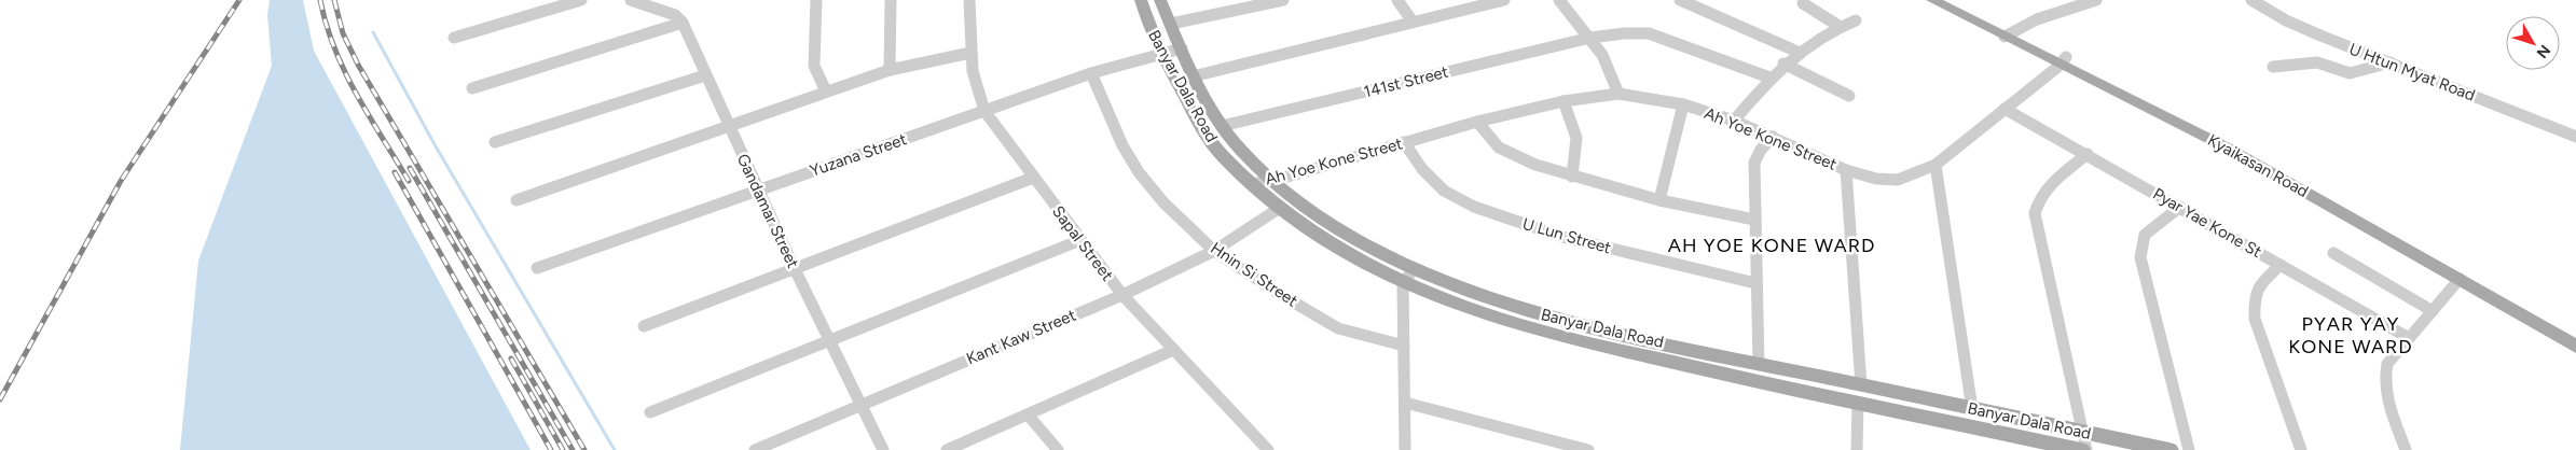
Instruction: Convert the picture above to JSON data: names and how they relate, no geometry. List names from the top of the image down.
{
  "streets": {
    "main road": ["Banyar Dala Road", "Kyaikasan Road"],
    "street": [
      "U Htun Myat Road",
      "141st Street",
      "Ah Yoe Kone Street",
      "Yuzana Street",
      "Gandamar Street",
      "Pyar Yae Kone St",
      "U Lun Street",
      "Sapal Street",
      "Hnin Si Street",
      "Kant Kaw Street"
    ]
  },
  "crossings": [
    ["141st Street", "Banyar Dala Road"],
    ["Banyar Dala Road", "Ah Yoe Kone Street"],
    ["Banyar Dala Road", "Yuzana Street"],
    ["Banyar Dala Road", "Kant Kaw Street"],
    ["Ah Yoe Kone Street", "Kyaikasan Road"],
    ["Ah Yoe Kone Street", "Pyar Yae Kone St"],
    ["Ah Yoe Kone Street", "U Lun Street"],
    ["Yuzana Street", "Gandamar Street"],
    ["Yuzana Street", "Sapal Street"],
    ["Yuzana Street", "Hnin Si Street"],
    ["Gandamar Street", "Kant Kaw Street"],
    ["Sapal Street", "Kant Kaw Street"],
    ["Hnin Si Street", "Kant Kaw Street"]
  ],
  "districts": ["AH YOE KONE WARD", "PYAR YAY KONE WARD"],
  "north": "bottom right"
}
